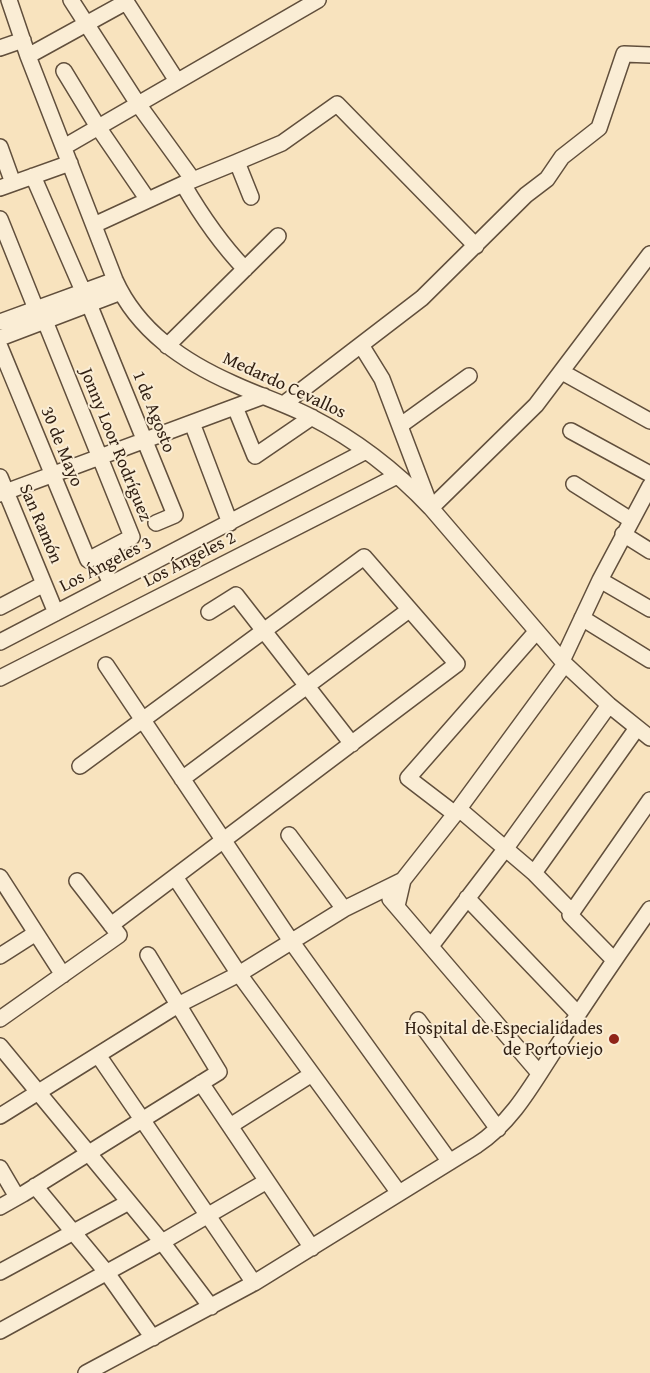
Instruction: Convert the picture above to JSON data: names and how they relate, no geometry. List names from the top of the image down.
{
  "streets": {
    "street": [
      "Medardo Cevallos",
      "1 de Agosto",
      "Jonny Loor Rodríguez",
      "30 de Mayo",
      "San Ramón",
      "Los Ángeles 2",
      "Los Ángeles 3"
    ]
  },
  "crossings": [
    ["Medardo Cevallos", "Los Ángeles 2"],
    ["Medardo Cevallos", "Los Ángeles 3"],
    ["Jonny Loor Rodríguez", "30 de Mayo"],
    ["30 de Mayo", "Los Ángeles 3"],
    ["San Ramón", "Los Ángeles 3"]
  ],
  "places": ["Hospital de Especialidades de Portoviejo"]
}
